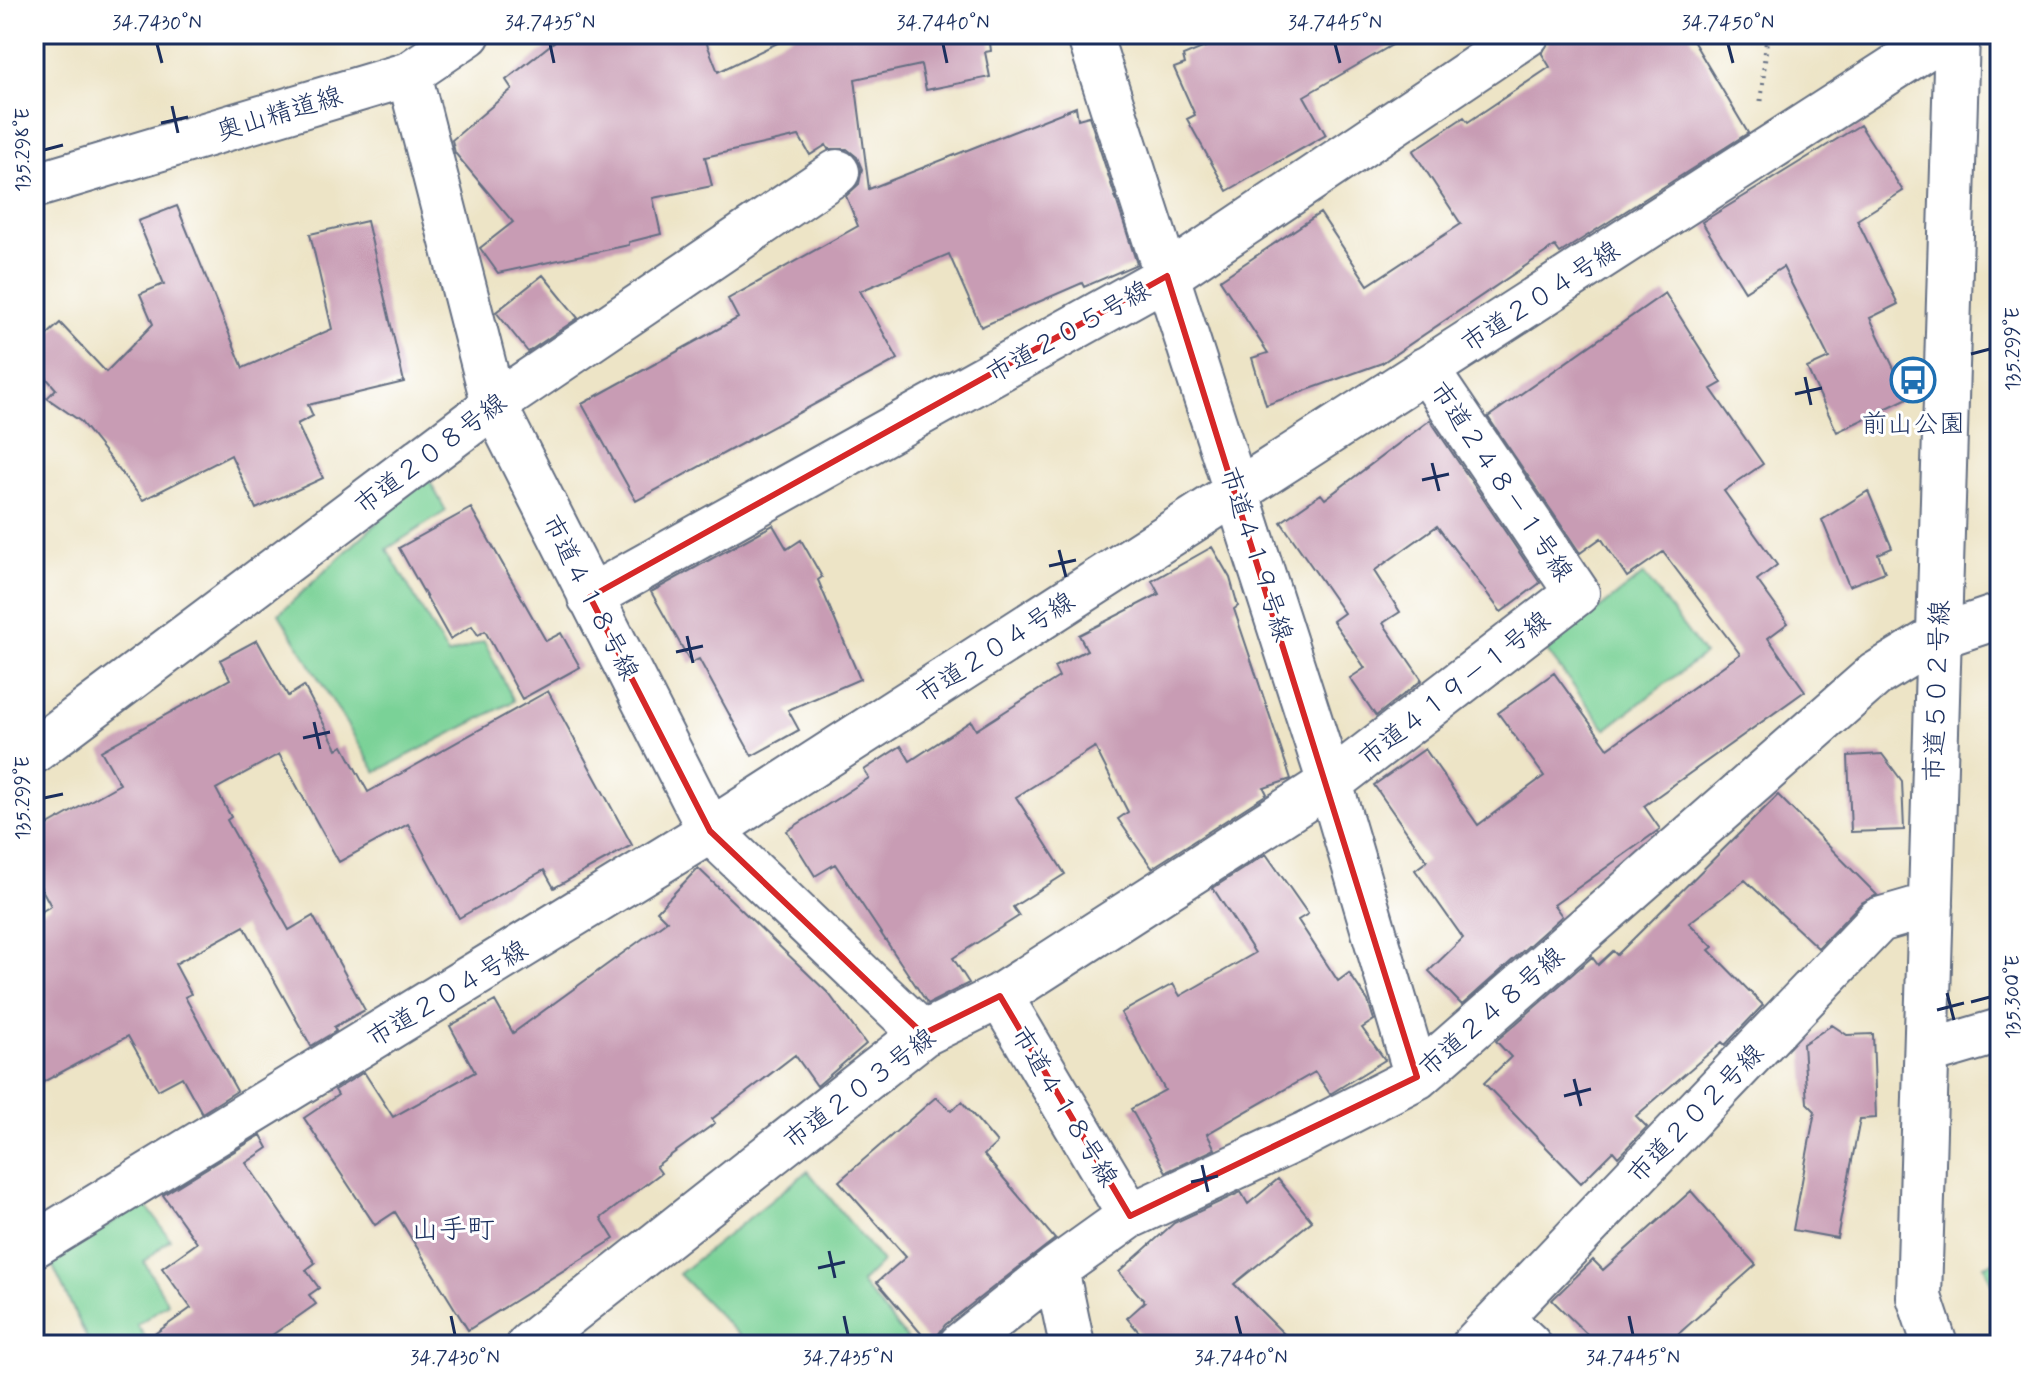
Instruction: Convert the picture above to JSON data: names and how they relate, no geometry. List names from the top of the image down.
{
  "streets": {
    "street": [
      "奥山精道線",
      "市道２０４号線",
      "市道２０５号線",
      "市道２０８号線",
      "市道２４８－１号線",
      "市道４１９号線",
      "市道４１８号線",
      "市道４１９－１号線",
      "市道５０２号線",
      "市道２４８号線",
      "市道２０３号線",
      "市道２０２号線"
    ]
  },
  "crossings": [
    ["奥山精道線", "市道４１８号線"],
    ["市道２０４号線", "市道２４８－１号線"],
    ["市道２０４号線", "市道４１９号線"],
    ["市道２０４号線", "市道４１８号線"],
    ["市道２０５号線", "市道４１９号線"],
    ["市道２０５号線", "市道４１８号線"],
    ["市道２０８号線", "市道４１８号線"],
    ["市道２４８－１号線", "市道４１９－１号線"],
    ["市道４１９号線", "市道４１９－１号線"],
    ["市道４１９号線", "市道２４８号線"],
    ["市道４１９号線", "市道２０３号線"],
    ["市道４１８号線", "市道２４８号線"],
    ["市道４１８号線", "市道２０３号線"],
    ["市道４１９－１号線", "市道２０３号線"],
    ["市道５０２号線", "市道２４８号線"],
    ["市道５０２号線", "市道２０２号線"]
  ],
  "districts": ["山手町"],
  "places": {
    "bus stop": ["前山公園"]
  },
  "coordinates": [
    "34.7430°N",
    "34.7435°N",
    "34.7440°N",
    "34.7445°N",
    "34.7450°N",
    "135.298°E",
    "135.299°E",
    "135.300°E"
  ]
}
